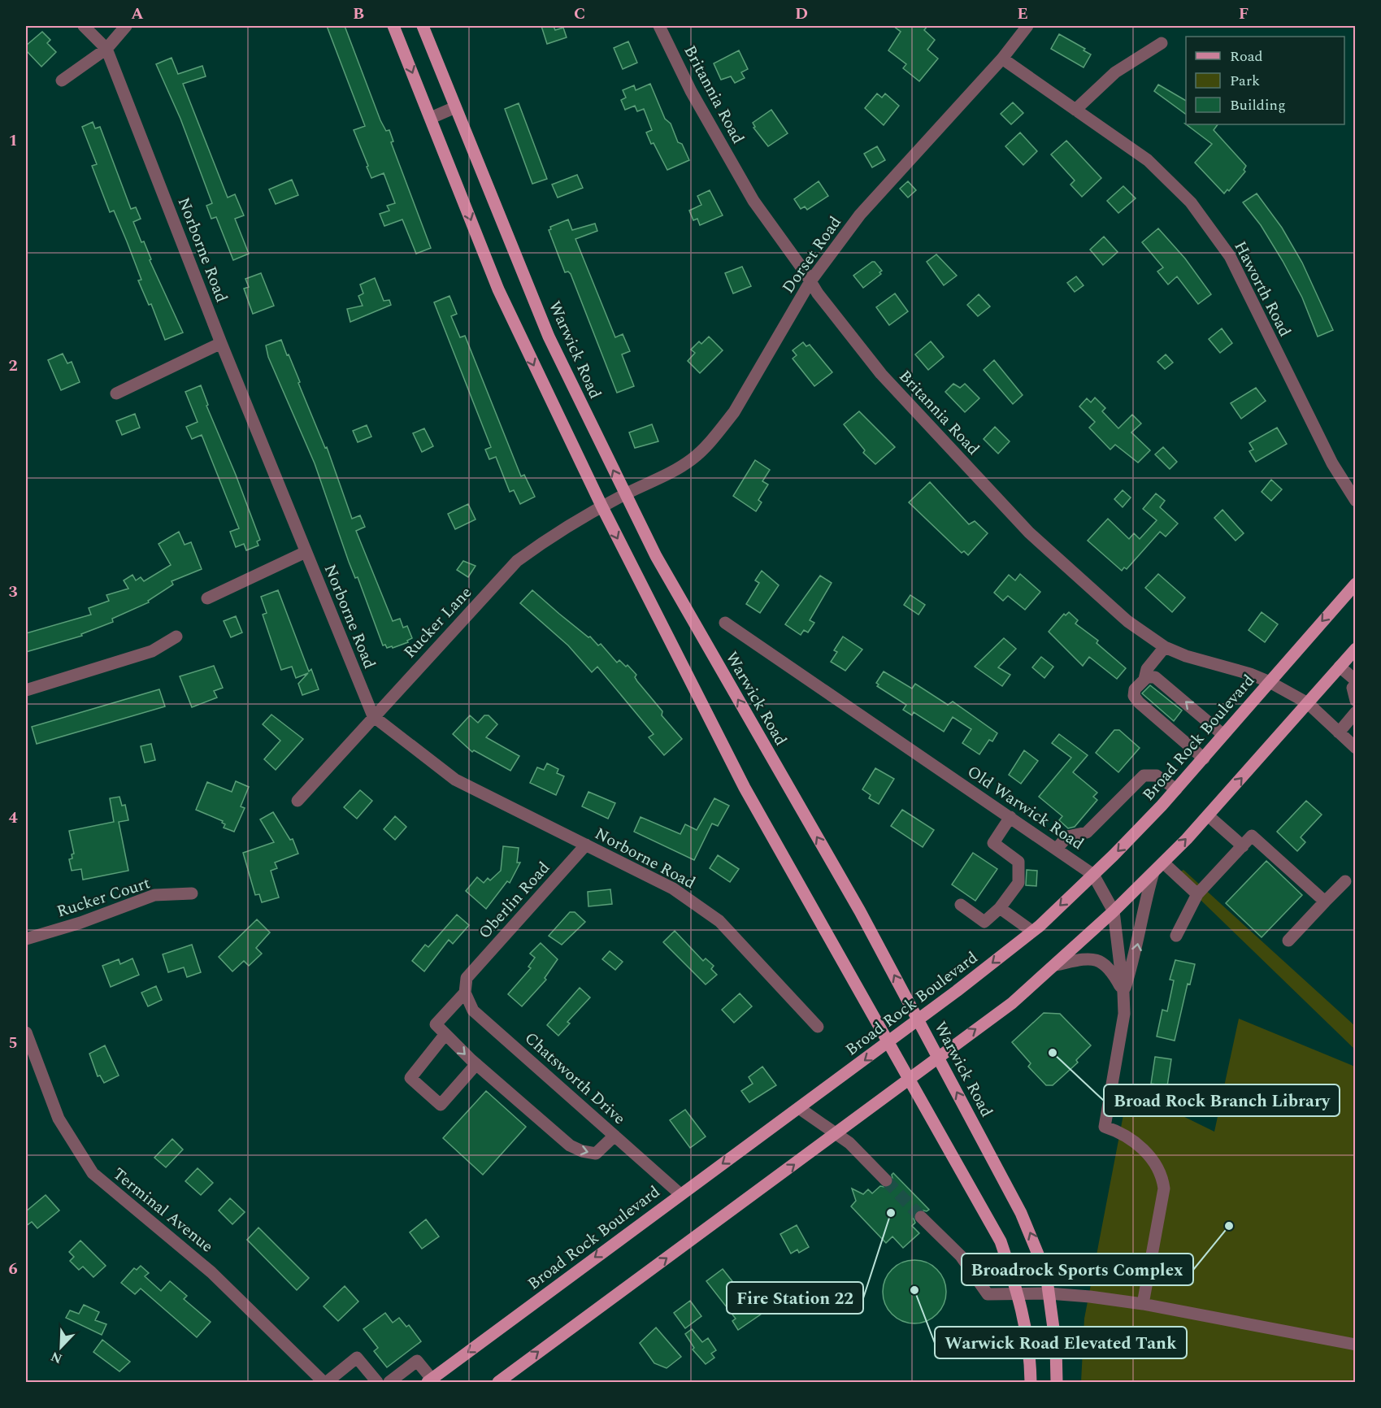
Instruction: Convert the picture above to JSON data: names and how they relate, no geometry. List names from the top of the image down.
{
  "streets": {
    "main road": ["Warwick Road", "Broad Rock Boulevard"],
    "street": [
      "Britannia Road",
      "Norborne Road",
      "Dorset Road",
      "Haworth Road",
      "Rucker Lane",
      "Old Warwick Road",
      "Rucker Court",
      "Oberlin Road",
      "Chatsworth Drive",
      "Terminal Avenue"
    ]
  },
  "crossings": [
    ["Britannia Road", "Dorset Road"],
    ["Britannia Road", "Broad Rock Boulevard"],
    ["Norborne Road", "Rucker Lane"],
    ["Norborne Road", "Oberlin Road"],
    ["Dorset Road", "Haworth Road"],
    ["Dorset Road", "Warwick Road"],
    ["Dorset Road", "Rucker Lane"],
    ["Warwick Road", "Rucker Lane"],
    ["Warwick Road", "Broad Rock Boulevard"],
    ["Broad Rock Boulevard", "Old Warwick Road"],
    ["Broad Rock Boulevard", "Chatsworth Drive"],
    ["Oberlin Road", "Chatsworth Drive"]
  ],
  "places": [
    "Broad Rock Branch Library",
    "Fire Station 22",
    "Broadrock Sports Complex",
    "Warwick Road Elevated Tank"
  ],
  "legend": ["Road", "Park", "Building"],
  "north": "bottom left",
  "grid": {
    "columns": [
      "A",
      "B",
      "C",
      "D",
      "E",
      "F"
    ],
    "rows": [
      "1",
      "2",
      "3",
      "4",
      "5",
      "6"
    ]
  }
}
